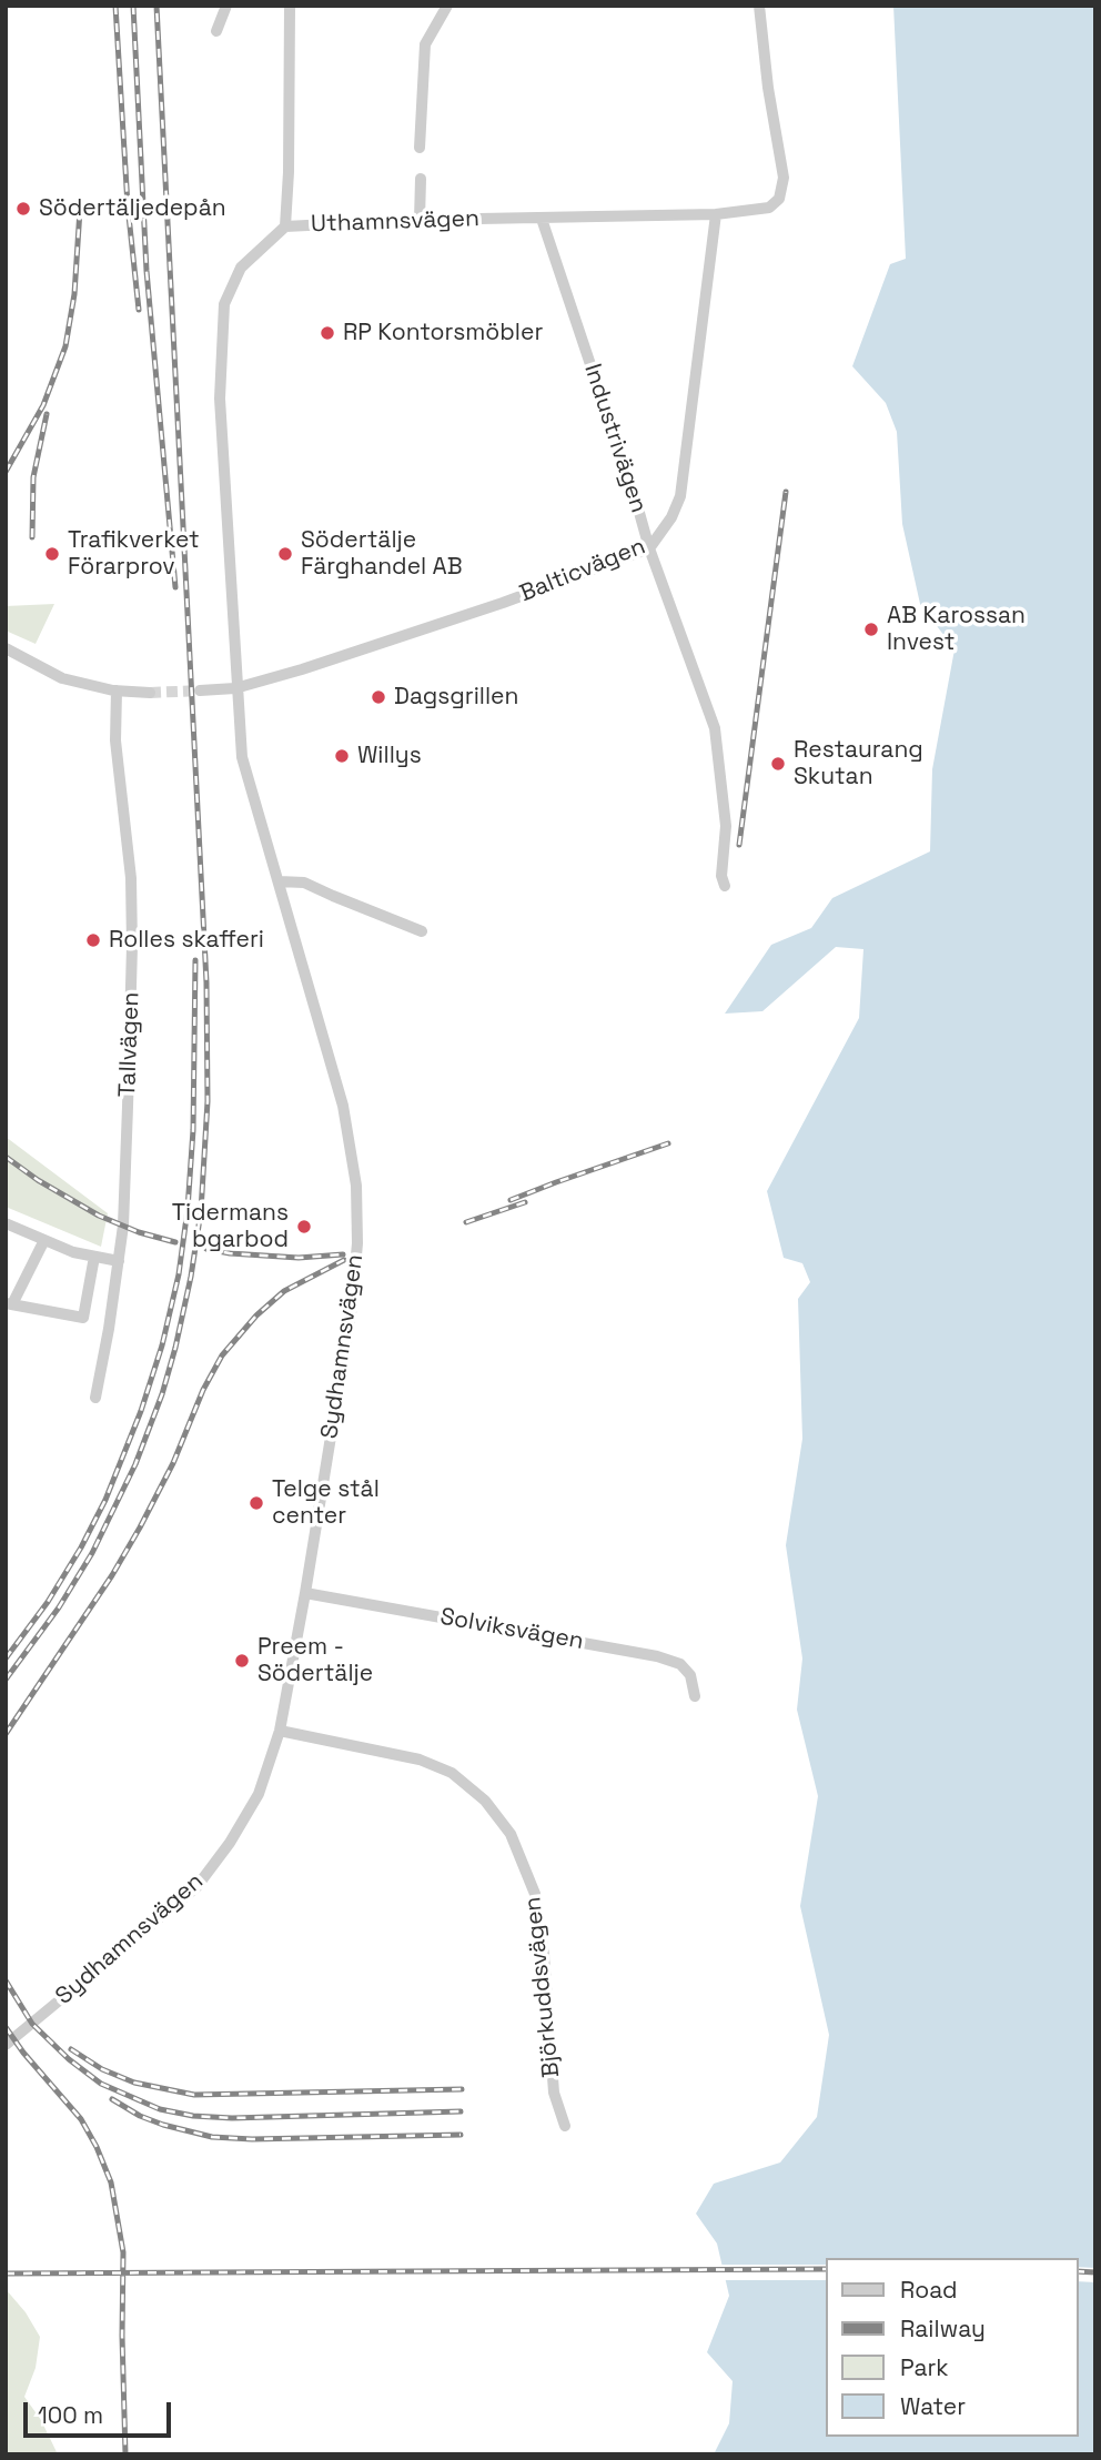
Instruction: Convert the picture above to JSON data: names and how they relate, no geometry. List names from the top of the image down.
{
  "streets": {
    "street": [
      "Uthamnsvägen",
      "Industrivägen",
      "Balticvägen",
      "Tallvägen",
      "Sydhamnsvägen",
      "Solviksvägen",
      "Björkuddsvägen"
    ]
  },
  "crossings": [
    ["Uthamnsvägen", "Industrivägen"],
    ["Uthamnsvägen", "Balticvägen"],
    ["Uthamnsvägen", "Sydhamnsvägen"],
    ["Industrivägen", "Balticvägen"],
    ["Balticvägen", "Sydhamnsvägen"],
    ["Sydhamnsvägen", "Solviksvägen"],
    ["Sydhamnsvägen", "Björkuddsvägen"]
  ],
  "places": [
    "Södertäljedepån",
    "RP Kontorsmöbler",
    "Trafikverket Förarprov",
    "Södertälje Färghandel AB",
    "AB Karossan Invest",
    "Dagsgrillen",
    "Willys",
    "Restaurang Skutan",
    "Rolles skafferi",
    "Tidermans bgarbod",
    "Telge stål center",
    "Preem - Södertälje"
  ],
  "legend": [
    "Road",
    "Railway",
    "Park",
    "Water"
  ],
  "scale_bar": "100 m"
}
